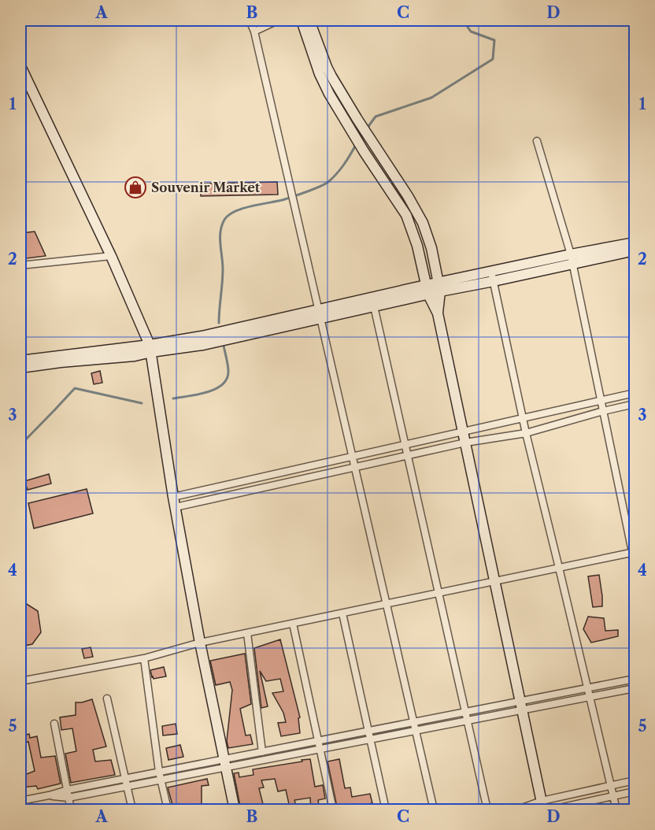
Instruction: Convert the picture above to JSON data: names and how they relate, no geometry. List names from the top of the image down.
{
  "places": {
    "shop": ["Souvenir Market"]
  },
  "grid": {
    "columns": [
      "A",
      "B",
      "C",
      "D"
    ],
    "rows": [
      "1",
      "2",
      "3",
      "4",
      "5"
    ]
  }
}
